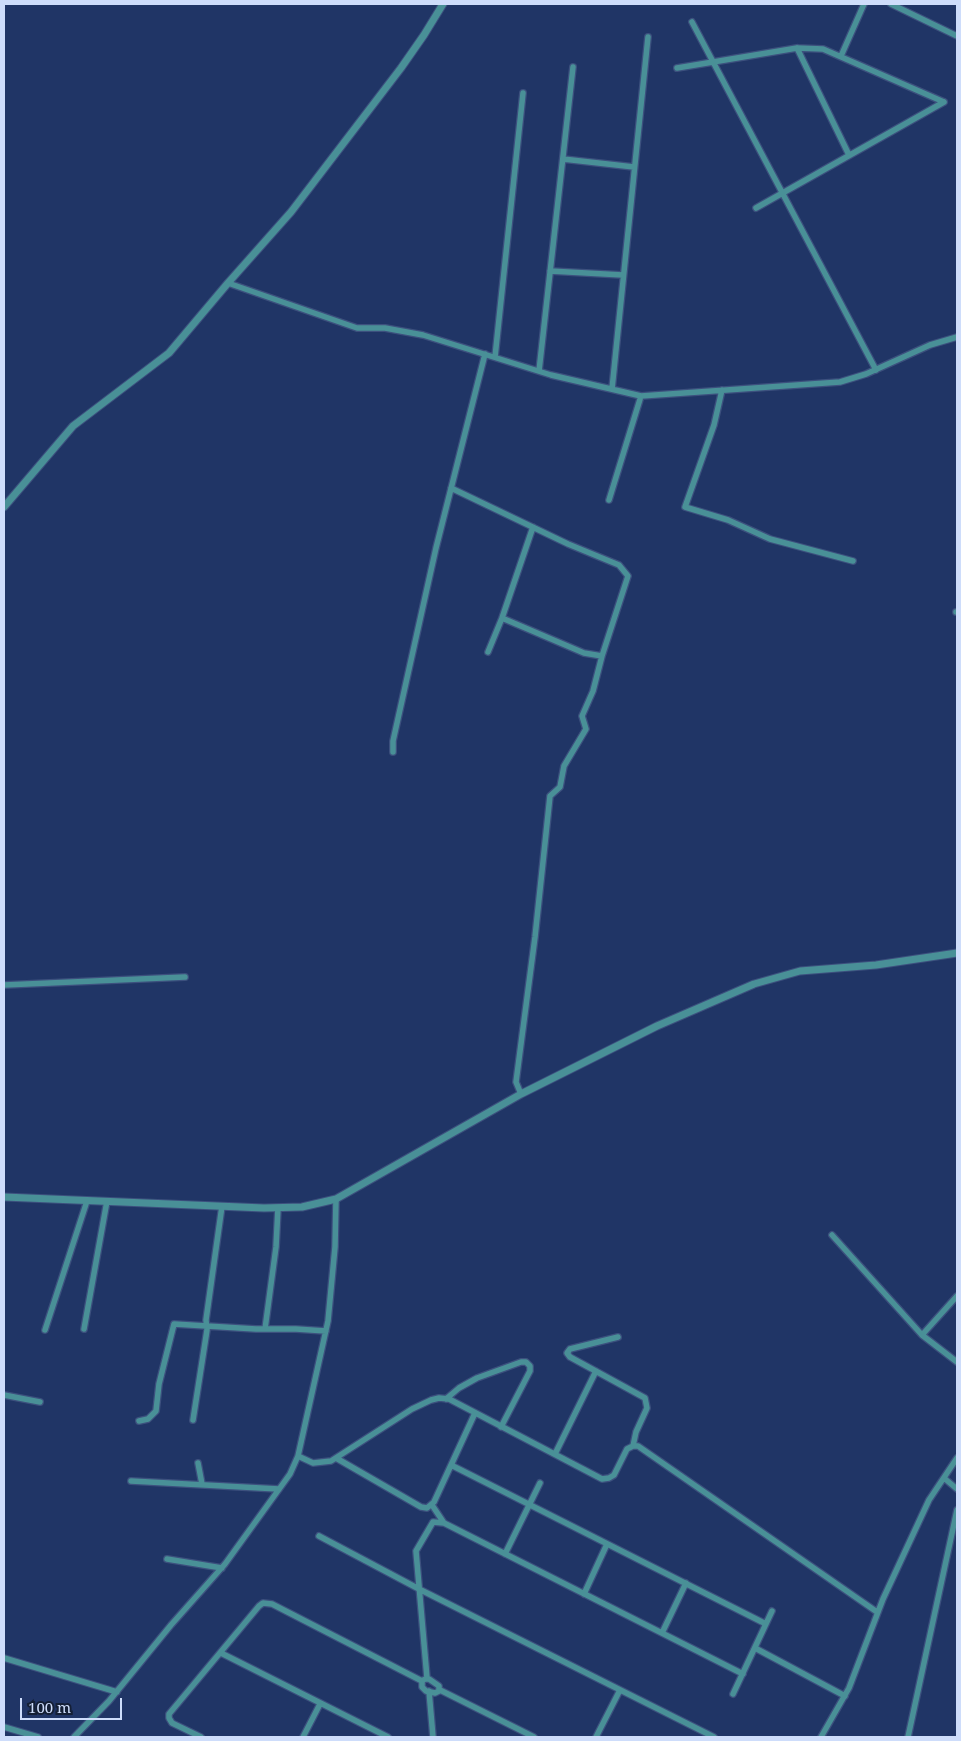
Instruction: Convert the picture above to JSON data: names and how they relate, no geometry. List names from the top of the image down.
{
  "scale_bar": "100 m"
}
